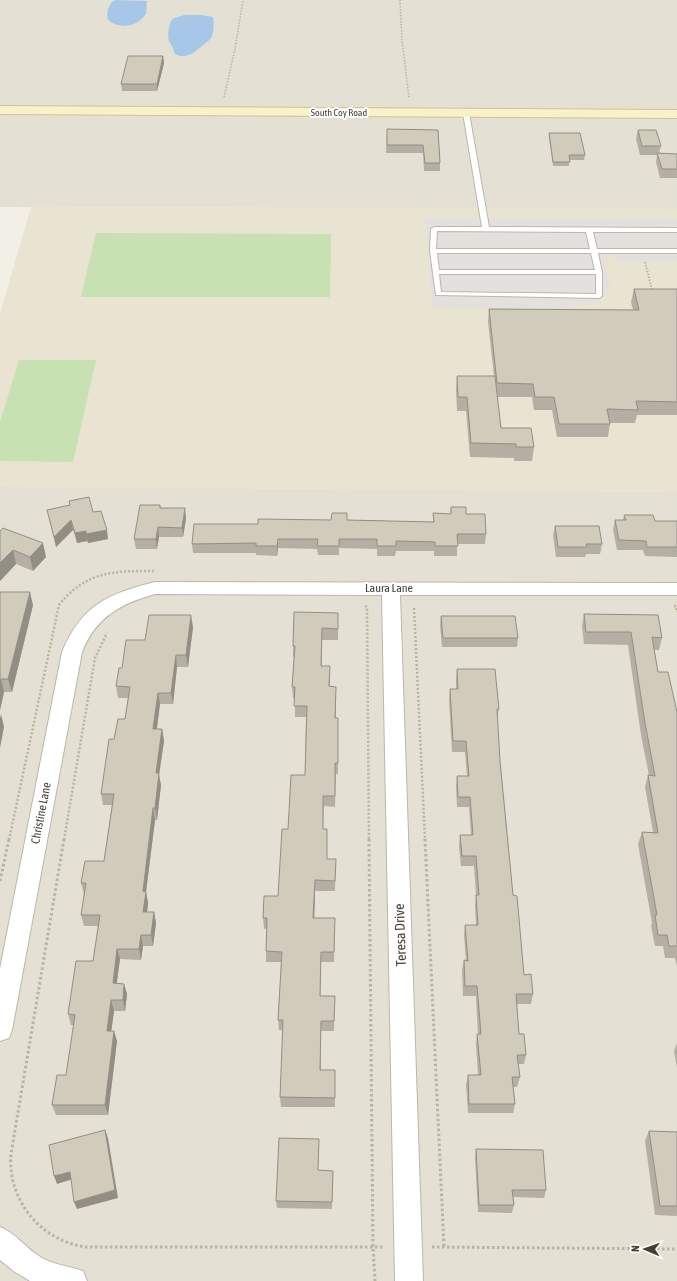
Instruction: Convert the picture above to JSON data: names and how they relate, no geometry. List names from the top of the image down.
{
  "streets": {
    "street": [
      "South Coy Road",
      "Laura Lane",
      "Christine Lane",
      "Teresa Drive"
    ]
  },
  "crossings": [
    ["Laura Lane", "Christine Lane"],
    ["Laura Lane", "Teresa Drive"]
  ],
  "north": "left"
}
